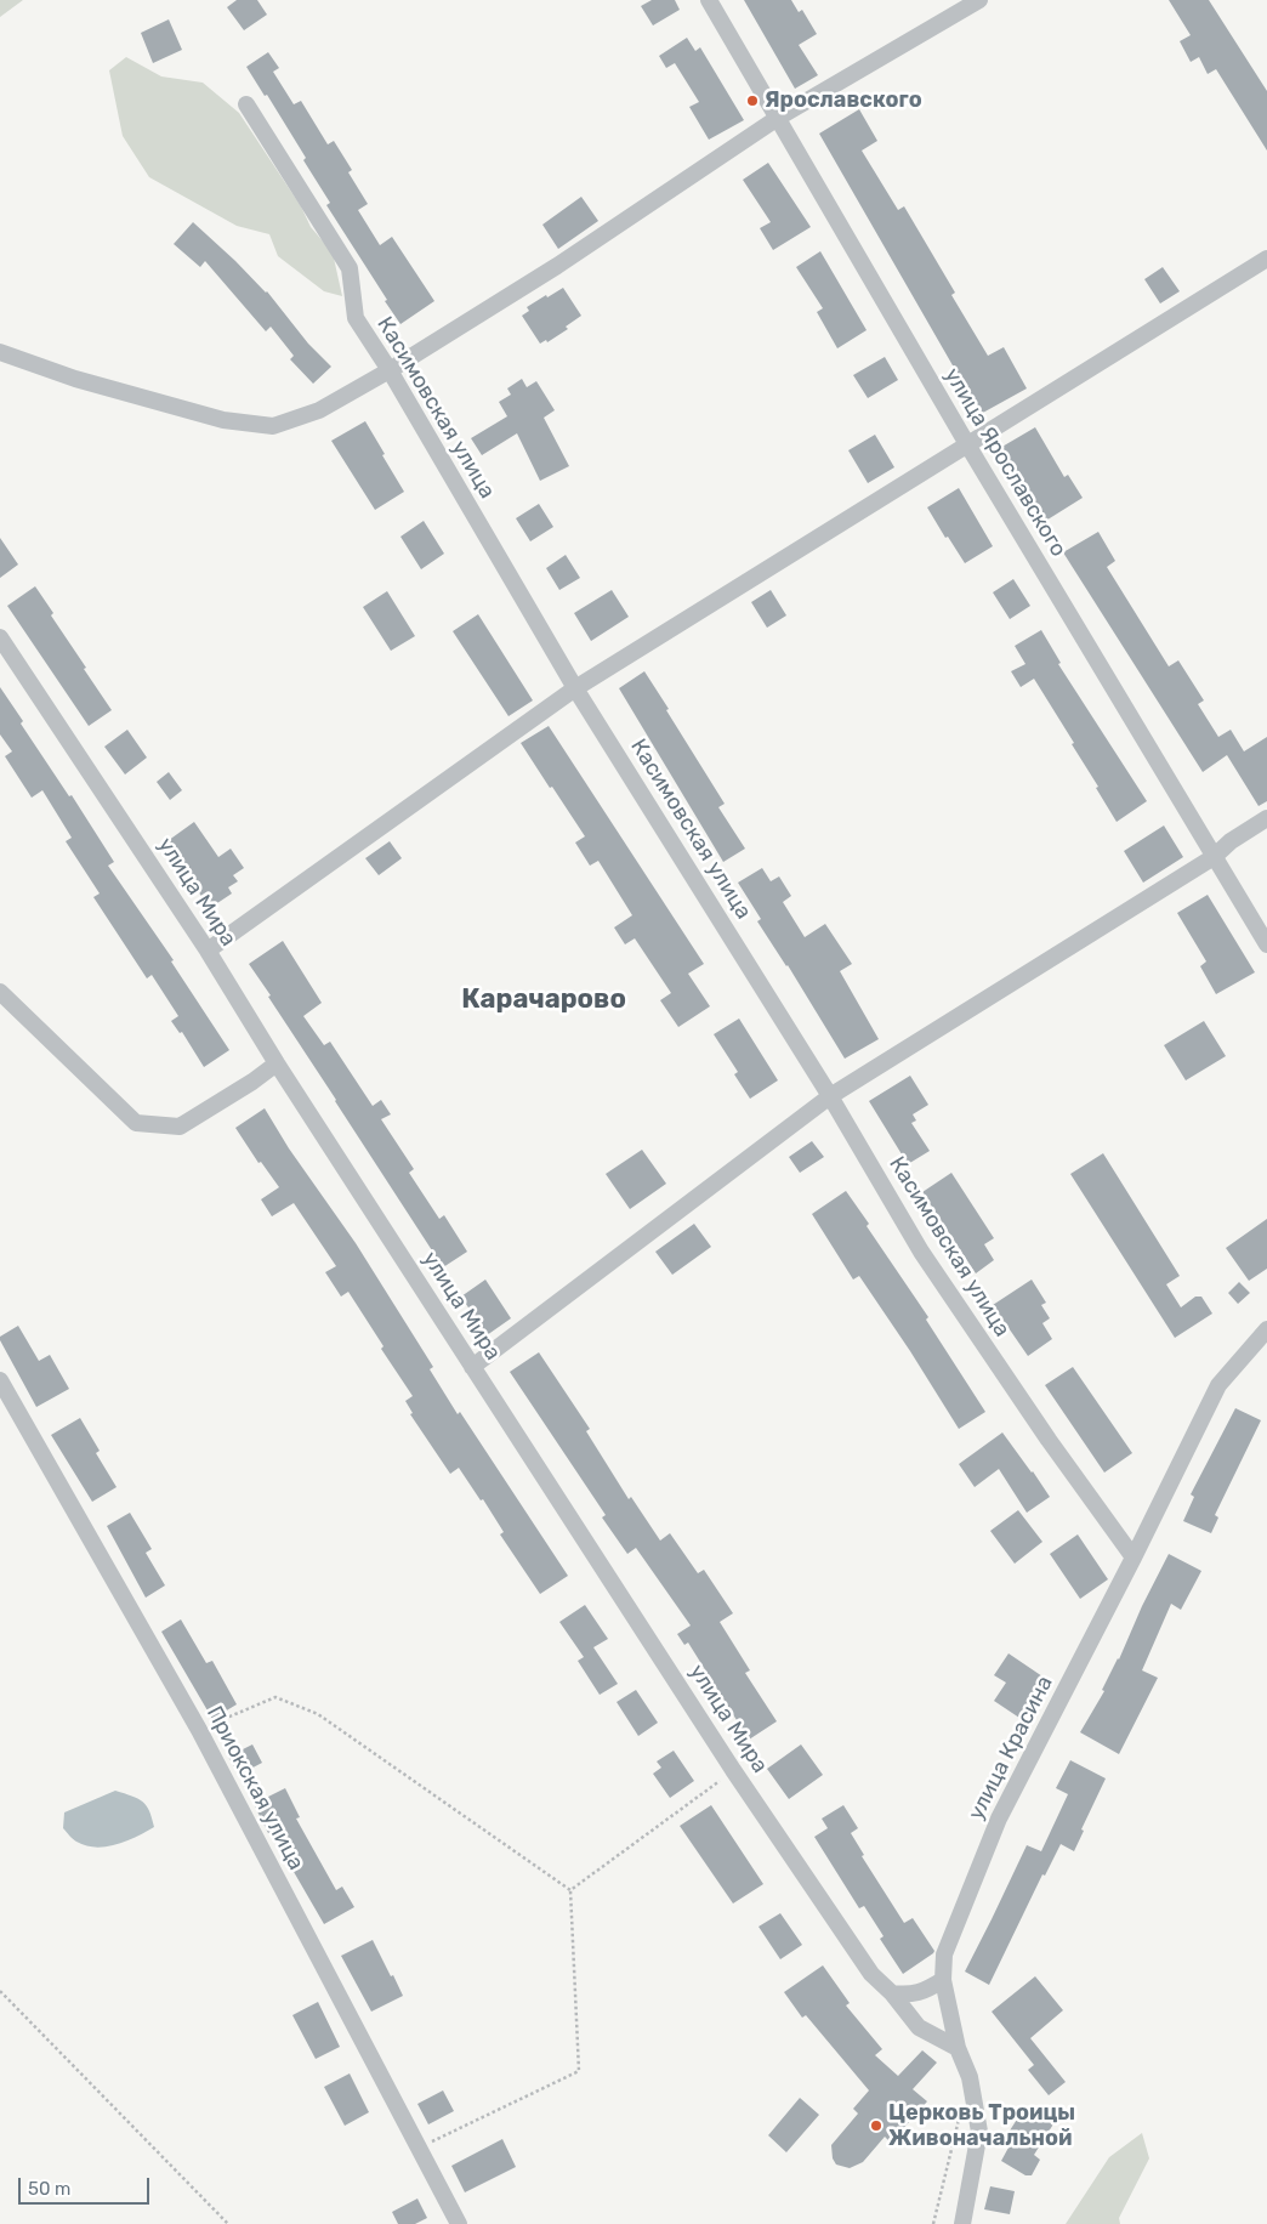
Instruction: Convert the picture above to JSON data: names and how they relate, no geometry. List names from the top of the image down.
{
  "streets": {
    "street": [
      "Касимовская улица",
      "улица Ярославского",
      "улица Мира",
      "улица Красина",
      "Приокская улица"
    ]
  },
  "crossings": [
    ["Касимовская улица", "улица Красина"],
    ["улица Мира", "улица Красина"]
  ],
  "districts": ["Карачарово"],
  "places": ["Ярославского", "Церковь Троицы Живоначальной"],
  "scale_bar": "50 m"
}
